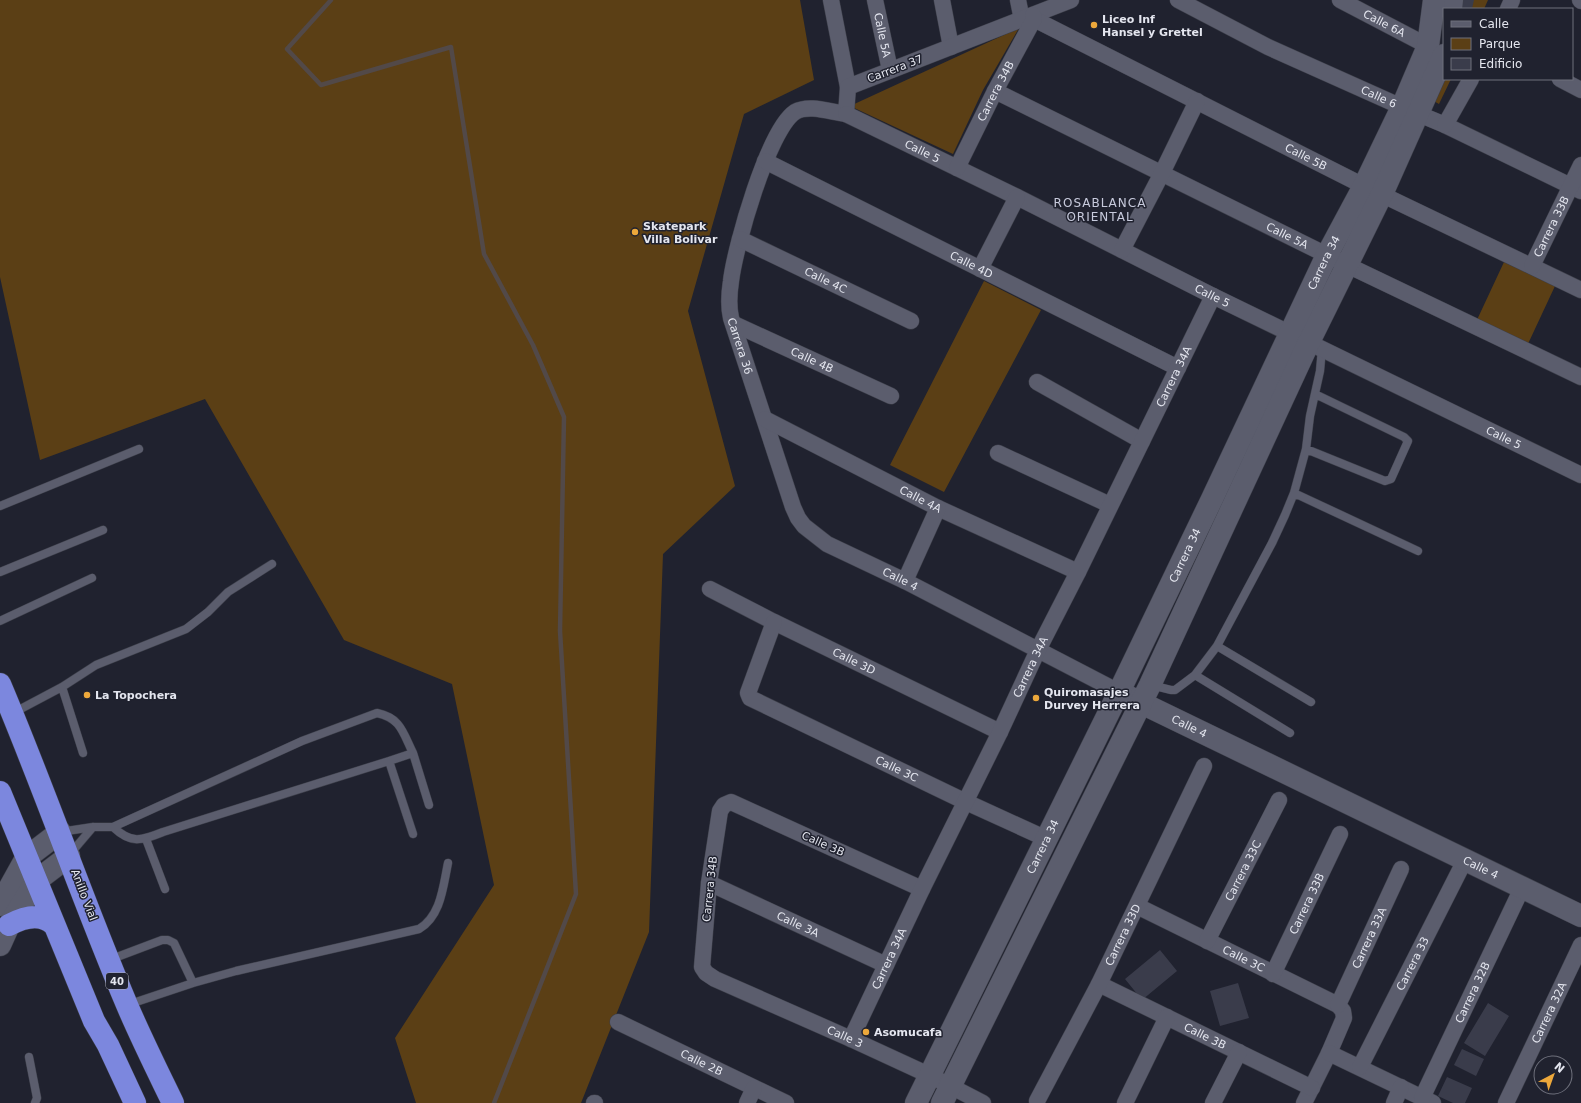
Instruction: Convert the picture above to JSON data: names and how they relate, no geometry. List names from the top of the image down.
{
  "streets": {
    "highway": ["Anillo Vial", "40"],
    "street": [
      "Calle 6A",
      "Calle 5A",
      "Carrera 37",
      "Carrera 34B",
      "Calle 6",
      "Calle 5",
      "Calle 5B",
      "Carrera 33B",
      "Carrera 34",
      "Calle 4D",
      "Calle 4C",
      "Carrera 36",
      "Calle 4B",
      "Carrera 34A",
      "Calle 4A",
      "Calle 4",
      "Calle 3D",
      "Calle 3C",
      "Calle 3B",
      "Carrera 33C",
      "Calle 3A",
      "Carrera 33D",
      "Carrera 33A",
      "Carrera 33",
      "Carrera 32B",
      "Carrera 32A",
      "Calle 3",
      "Calle 2B"
    ]
  },
  "crossings": [
    ["Calle 6A", "Carrera 34"],
    ["Calle 5A", "Carrera 37"],
    ["Calle 5A", "Carrera 34B"],
    ["Calle 5A", "Carrera 34"],
    ["Carrera 37", "Carrera 34B"],
    ["Carrera 37", "Calle 5B"],
    ["Carrera 34B", "Calle 5"],
    ["Carrera 34B", "Calle 5B"],
    ["Carrera 34B", "Calle 3B"],
    ["Carrera 34B", "Calle 3A"],
    ["Carrera 34B", "Calle 3"],
    ["Calle 6", "Carrera 33B"],
    ["Calle 6", "Carrera 34"],
    ["Calle 5", "Carrera 34"],
    ["Calle 5", "Carrera 34A"],
    ["Calle 5B", "Carrera 33B"],
    ["Calle 5B", "Carrera 34"],
    ["Carrera 33B", "Calle 3C"],
    ["Carrera 34", "Calle 4"],
    ["Carrera 34", "Calle 3C"],
    ["Carrera 34", "Calle 3"],
    ["Calle 4D", "Carrera 36"],
    ["Calle 4D", "Carrera 34A"],
    ["Calle 4C", "Carrera 36"],
    ["Carrera 36", "Calle 4B"],
    ["Carrera 36", "Calle 4A"],
    ["Carrera 36", "Calle 4"],
    ["Carrera 34A", "Calle 4A"],
    ["Carrera 34A", "Calle 4"],
    ["Carrera 34A", "Calle 3D"],
    ["Carrera 34A", "Calle 3C"],
    ["Carrera 34A", "Calle 3B"],
    ["Carrera 34A", "Calle 3A"],
    ["Carrera 34A", "Calle 3"],
    ["Calle 4", "Carrera 33"],
    ["Calle 4", "Carrera 32B"],
    ["Calle 3D", "Calle 3C"],
    ["Calle 3C", "Carrera 33C"],
    ["Calle 3C", "Carrera 33D"],
    ["Calle 3C", "Carrera 33A"],
    ["Calle 3B", "Carrera 33D"],
    ["Calle 3B", "Carrera 33A"]
  ],
  "districts": ["ROSABLANCA ORIENTAL"],
  "places": [
    "Liceo Inf Hansel y Grettel",
    "Skatepark Villa Bolivar",
    "La Topochera",
    "Quiromasajes Durvey Herrera",
    "Asomucafa"
  ],
  "legend": ["Calle", "Parque", "Edificio"],
  "north": "top right"
}
